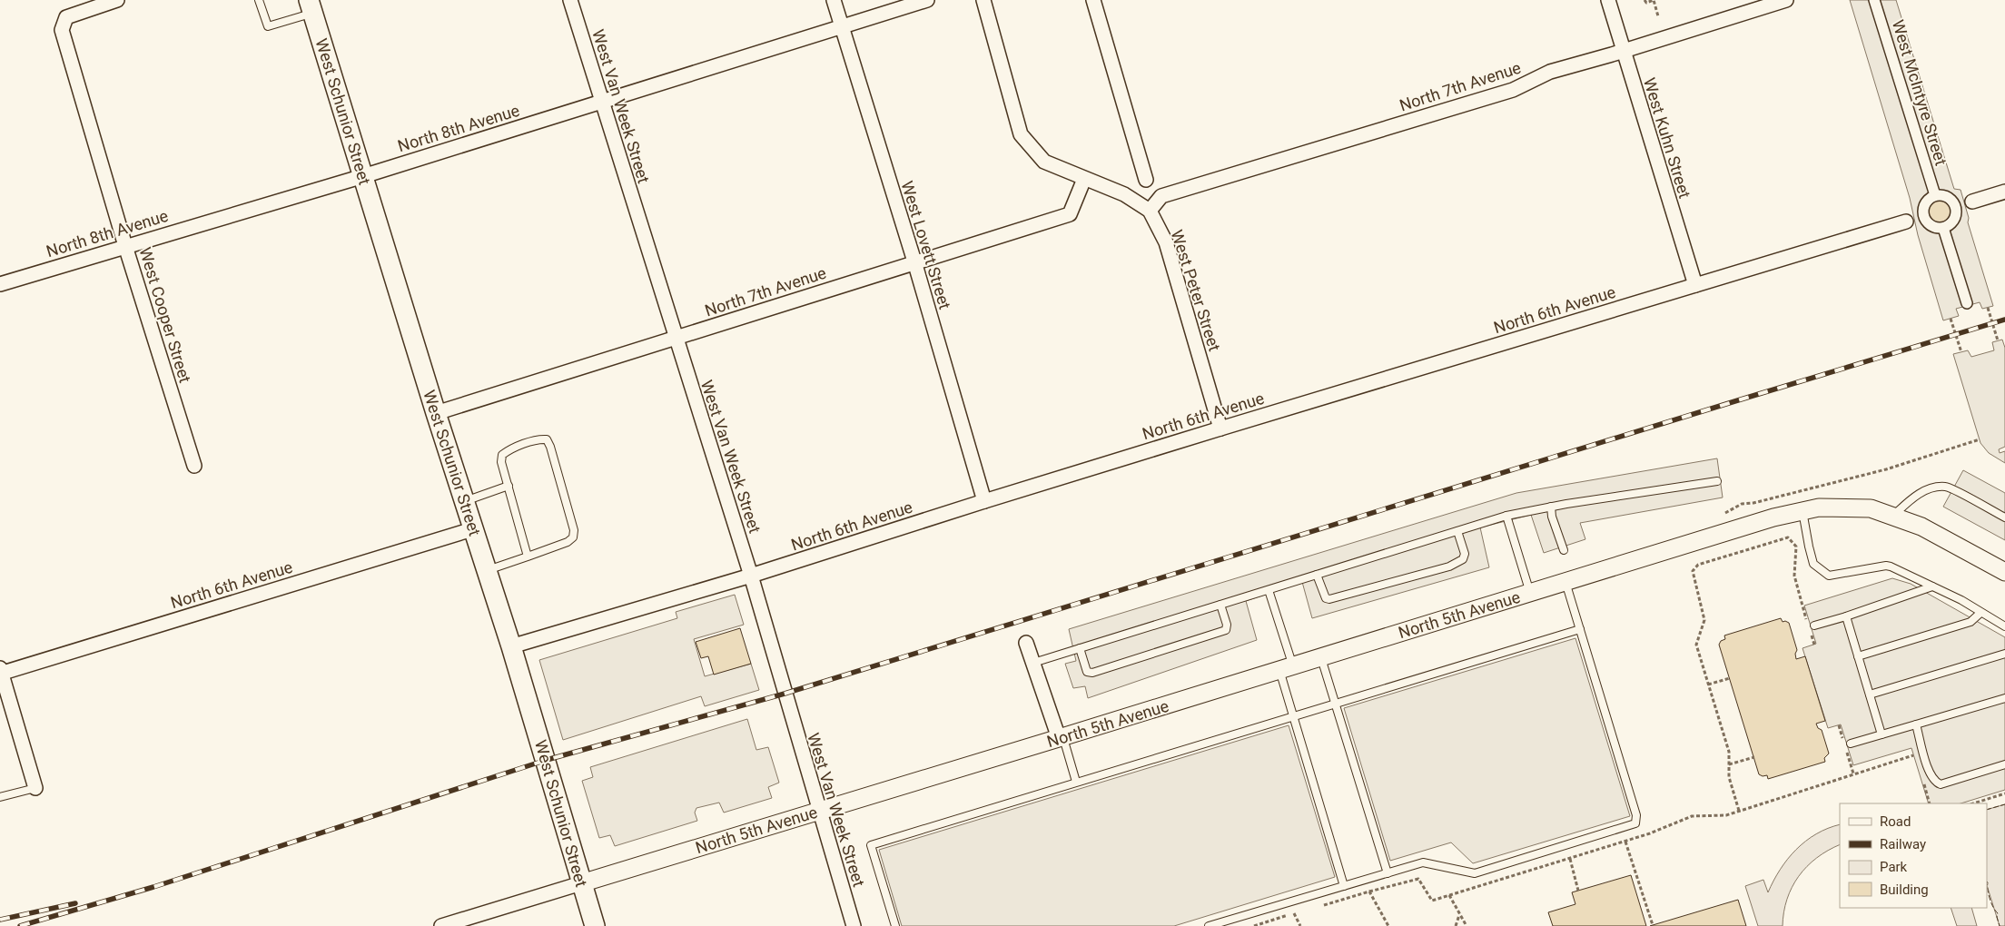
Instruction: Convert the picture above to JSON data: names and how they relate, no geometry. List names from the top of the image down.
{
  "streets": {
    "main road": ["West Schunior Street"],
    "street": [
      "North 7th Avenue",
      "West McIntyre Street",
      "West Van Week Street",
      "North 8th Avenue",
      "West Kuhn Street",
      "West Lovett Street",
      "West Peter Street",
      "North 6th Avenue",
      "West Cooper Street",
      "North 5th Avenue"
    ]
  },
  "crossings": [
    ["North 7th Avenue", "West Van Week Street"],
    ["North 7th Avenue", "West Schunior Street"],
    ["North 7th Avenue", "West Kuhn Street"],
    ["North 7th Avenue", "West Lovett Street"],
    ["North 7th Avenue", "West Peter Street"],
    ["West Van Week Street", "North 8th Avenue"],
    ["West Van Week Street", "North 6th Avenue"],
    ["West Van Week Street", "North 5th Avenue"],
    ["West Schunior Street", "North 8th Avenue"],
    ["West Schunior Street", "North 6th Avenue"],
    ["West Schunior Street", "North 5th Avenue"],
    ["North 8th Avenue", "West Lovett Street"],
    ["North 8th Avenue", "West Cooper Street"],
    ["West Kuhn Street", "North 6th Avenue"],
    ["West Lovett Street", "North 6th Avenue"],
    ["West Peter Street", "North 6th Avenue"]
  ],
  "legend": [
    "Road",
    "Railway",
    "Park",
    "Building"
  ]
}
